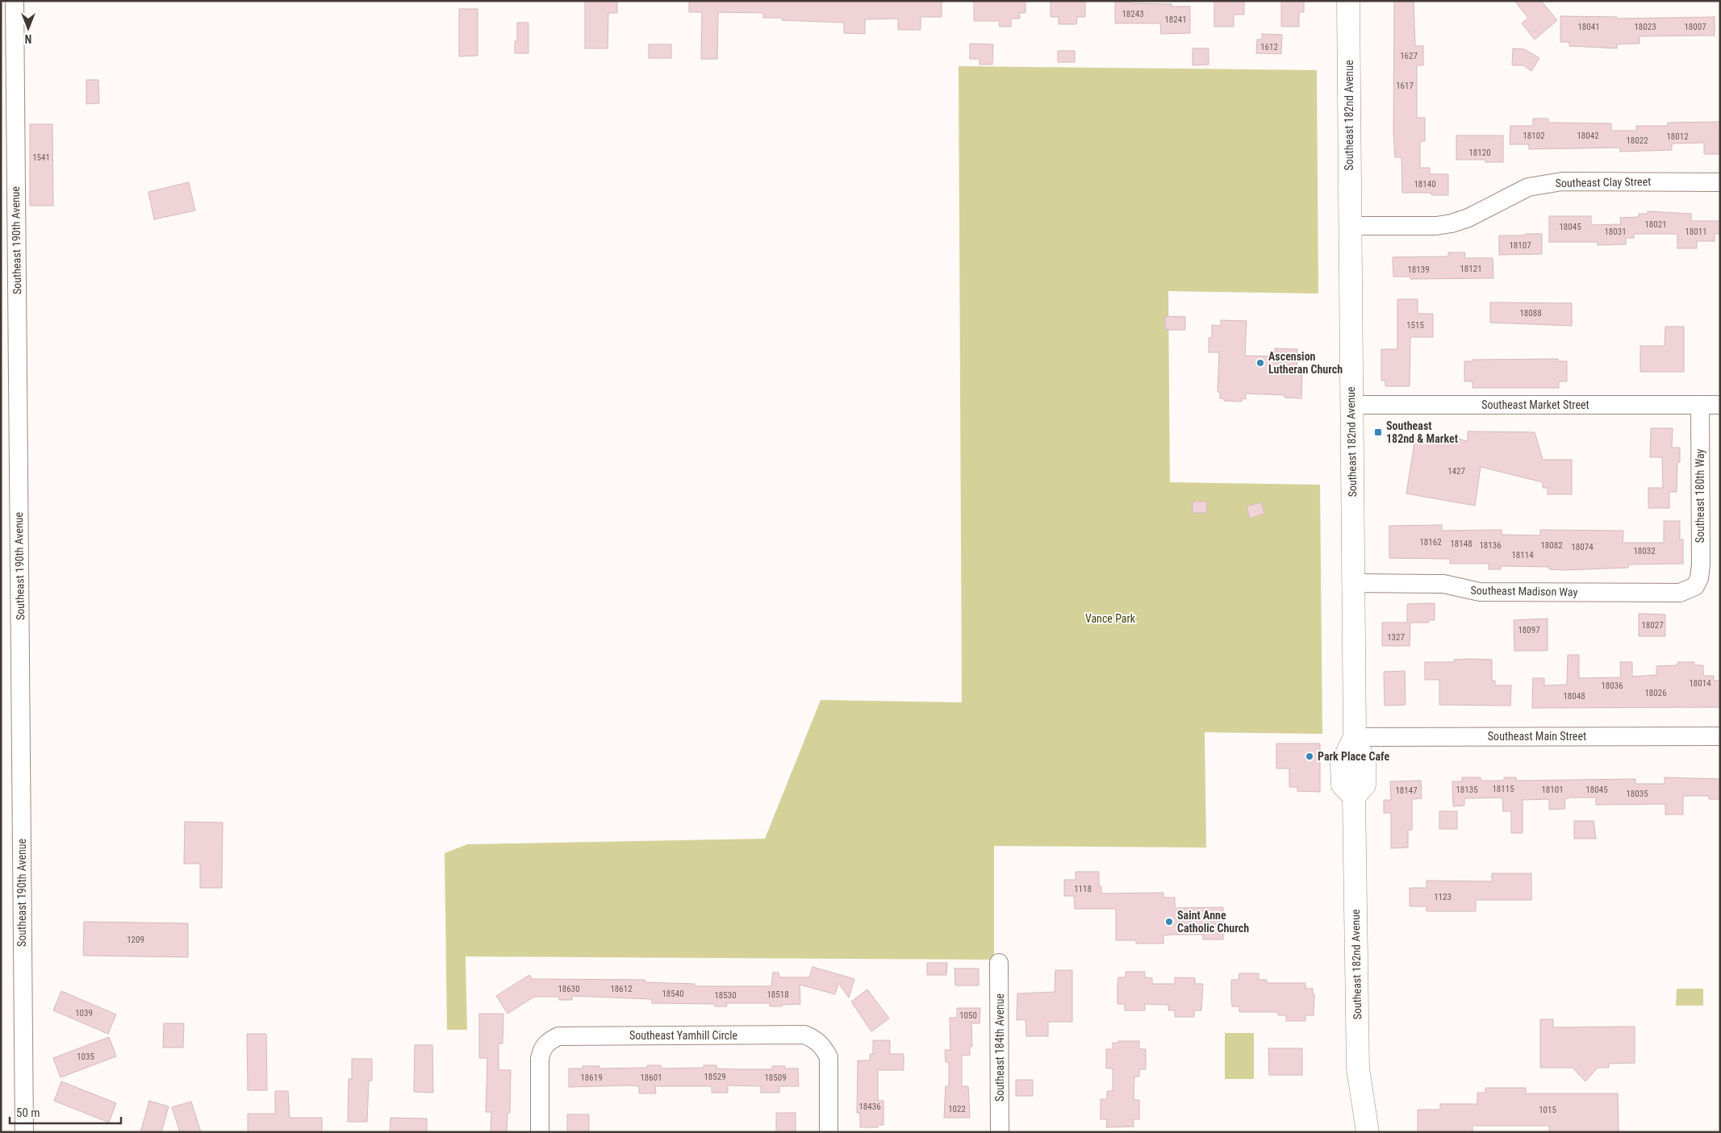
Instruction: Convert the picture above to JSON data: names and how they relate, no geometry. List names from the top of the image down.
{
  "streets": {
    "main road": ["Southeast 182nd Avenue"],
    "street": [
      "Southeast Clay Street",
      "Southeast 190th Avenue",
      "Southeast Market Street",
      "Southeast 180th Way",
      "Southeast Madison Way",
      "Southeast Main Street",
      "Southeast Yamhill Circle",
      "Southeast 184th Avenue"
    ]
  },
  "crossings": [
    ["Southeast 182nd Avenue", "Southeast Clay Street"],
    ["Southeast 182nd Avenue", "Southeast Market Street"],
    ["Southeast 182nd Avenue", "Southeast Madison Way"],
    ["Southeast 182nd Avenue", "Southeast Main Street"],
    ["Southeast Market Street", "Southeast 180th Way"],
    ["Southeast 180th Way", "Southeast Madison Way"]
  ],
  "parks": ["Vance Park"],
  "places": {
    "other": ["Ascension Lutheran Church", "Park Place Cafe", "Saint Anne Catholic Church"],
    "transit": ["Southeast 182nd & Market"]
  },
  "house_numbers": [
    "18243",
    "18241",
    "18041",
    "18023",
    "18007",
    "1612",
    "1627",
    "1617",
    "18102",
    "18042",
    "18012",
    "18022",
    "18120",
    "1541",
    "18140",
    "18021",
    "18045",
    "18031",
    "18011",
    "18107",
    "18121",
    "18139",
    "18088",
    "1515",
    "1427",
    "18162",
    "18148",
    "18136",
    "18082",
    "18074",
    "18032",
    "18114",
    "18027",
    "18097",
    "1327",
    "18014",
    "18036",
    "18026",
    "18048",
    "18115",
    "18135",
    "18101",
    "18045",
    "18147",
    "18035",
    "1118",
    "1123",
    "1209",
    "18630",
    "18612",
    "18540",
    "18518",
    "18530",
    "1039",
    "1050",
    "1035",
    "18529",
    "18619",
    "18601",
    "18509",
    "18436",
    "1022",
    "1015"
  ],
  "scale_bar": "50 m",
  "north": "bottom"
}
